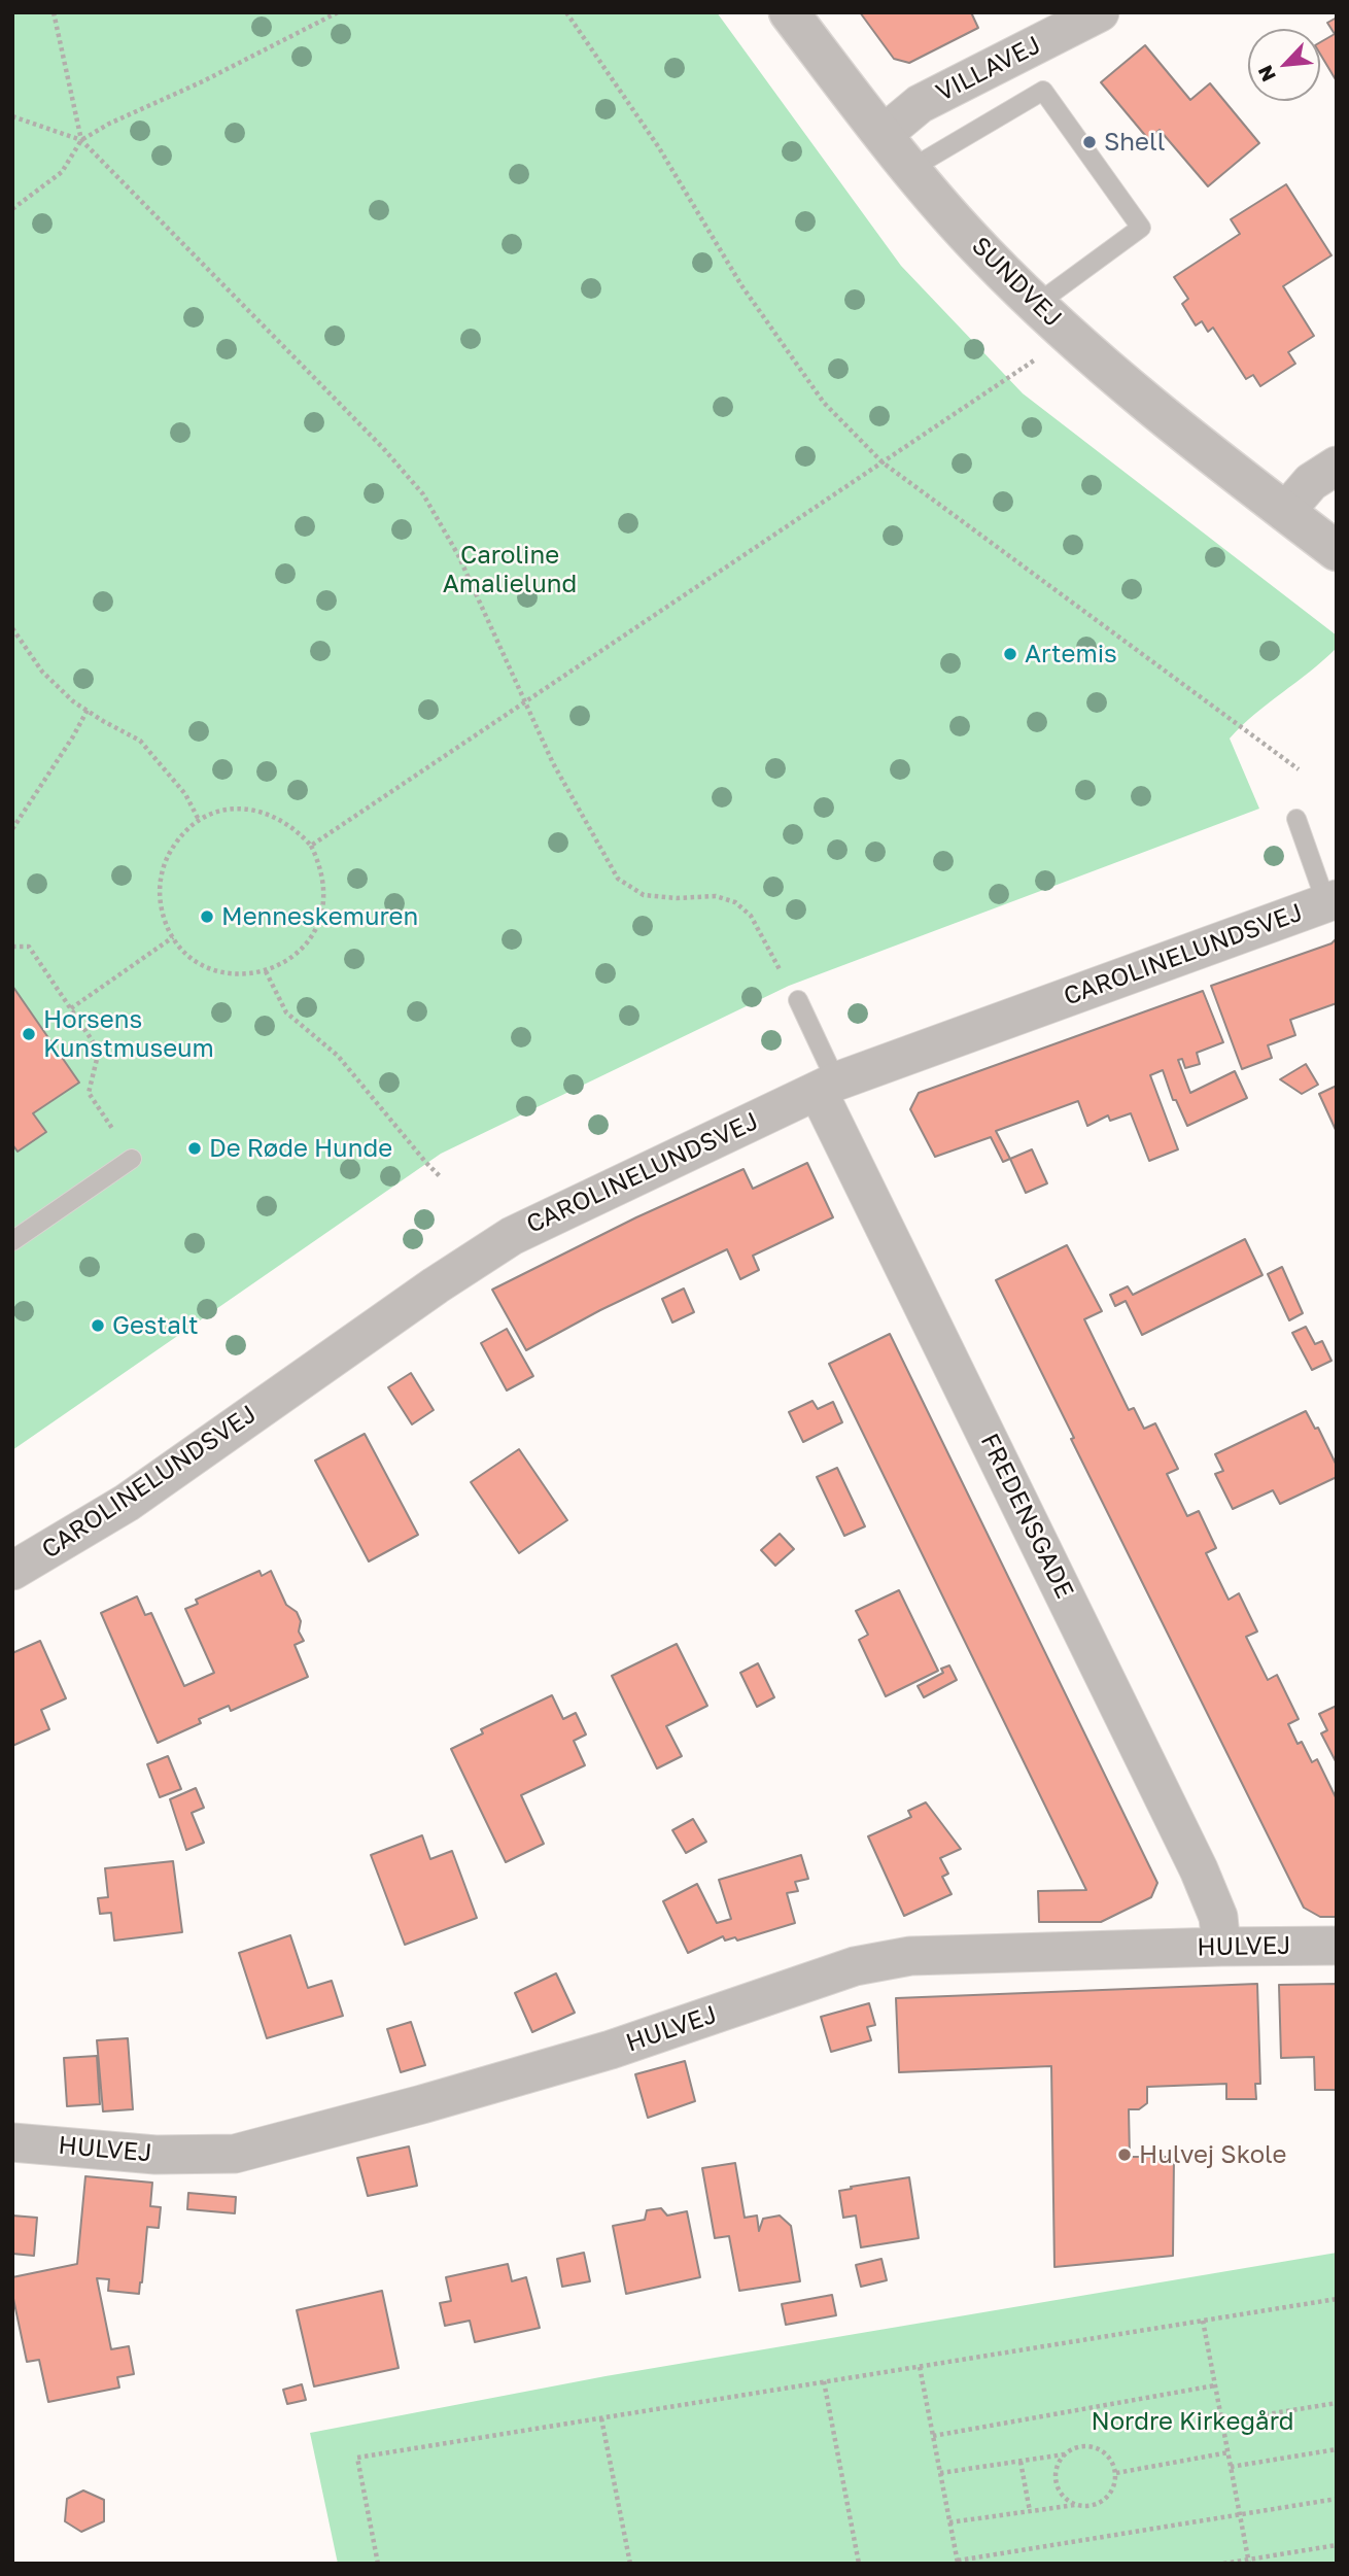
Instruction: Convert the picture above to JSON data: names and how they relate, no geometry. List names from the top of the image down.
{
  "streets": {
    "street": [
      "VILLAVEJ",
      "SUNDVEJ",
      "CAROLINELUNDSVEJ",
      "FREDENSGADE",
      "HULVEJ"
    ]
  },
  "crossings": [
    ["VILLAVEJ", "SUNDVEJ"],
    ["CAROLINELUNDSVEJ", "FREDENSGADE"],
    ["FREDENSGADE", "HULVEJ"]
  ],
  "parks": ["Caroline Amalielund", "Nordre Kirkegård"],
  "places": [
    "Shell",
    "Artemis",
    "Menneskemuren",
    "Horsens Kunstmuseum",
    "De Røde Hunde",
    "Gestalt",
    "Hulvej Skole"
  ],
  "north": "bottom left"
}
